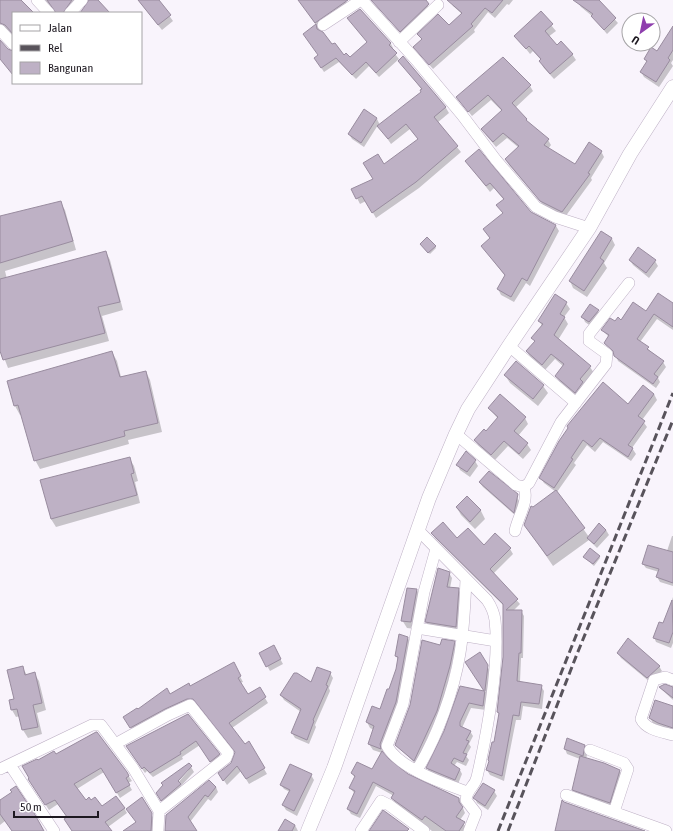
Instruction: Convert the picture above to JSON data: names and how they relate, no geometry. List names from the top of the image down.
{
  "legend": ["Jalan", "Rel", "Bangunan"],
  "scale_bar": "50 m",
  "north": "bottom left"
}
